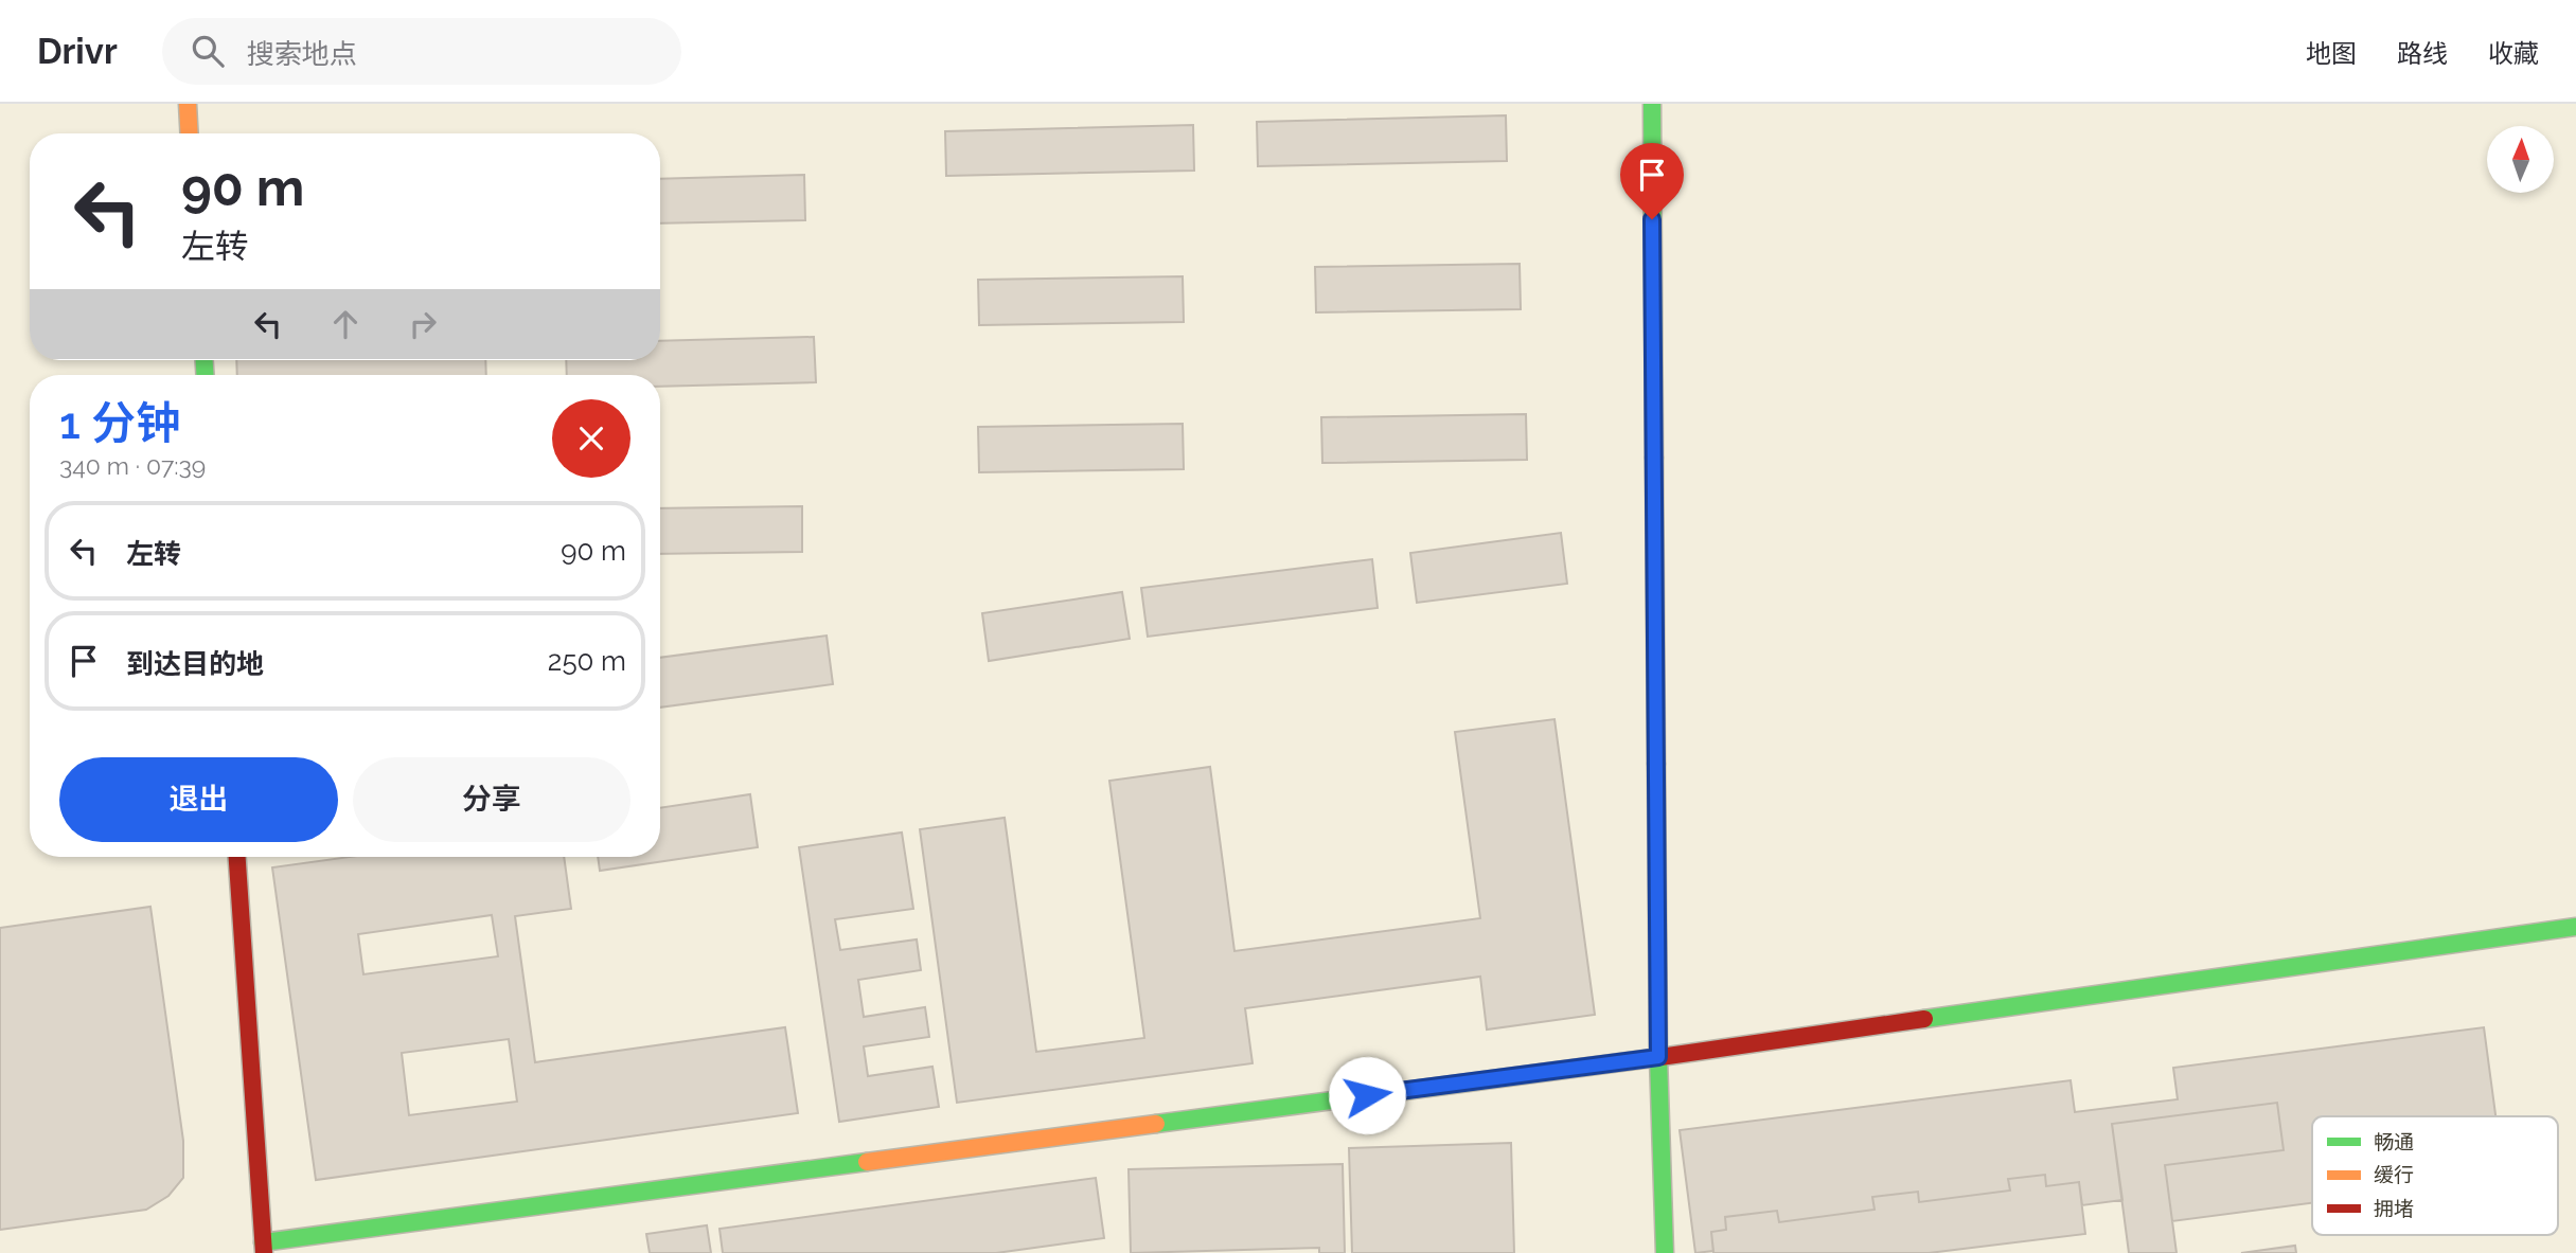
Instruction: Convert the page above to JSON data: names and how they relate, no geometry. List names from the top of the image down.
{
  "legend": ["畅通", "缓行", "拥堵"],
  "north": "top",
  "page": {
    "header": "Drivr",
    "search": "搜索地点",
    "nav": ["地图", "路线", "收藏"],
    "turn": ["90 m", "左转"],
    "heading": ["1 分钟", "340 m · 07:39"],
    "list": [
      {
        "name": "左转",
        "value": "90 m"
      },
      {
        "name": "到达目的地",
        "value": "250 m"
      }
    ],
    "buttons": ["退出", "分享"]
  }
}
